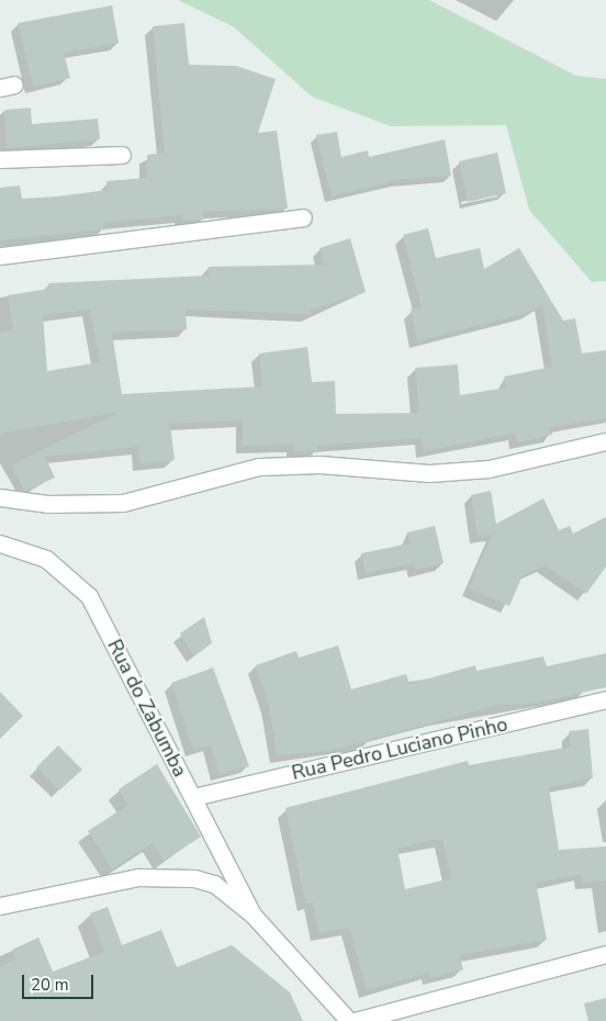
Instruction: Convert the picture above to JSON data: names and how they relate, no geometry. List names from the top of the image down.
{
  "streets": {
    "street": ["Rua do Zabumba", "Rua Pedro Luciano Pinho"]
  },
  "crossings": [
    ["Rua do Zabumba", "Rua Pedro Luciano Pinho"]
  ],
  "scale_bar": "20 m"
}
